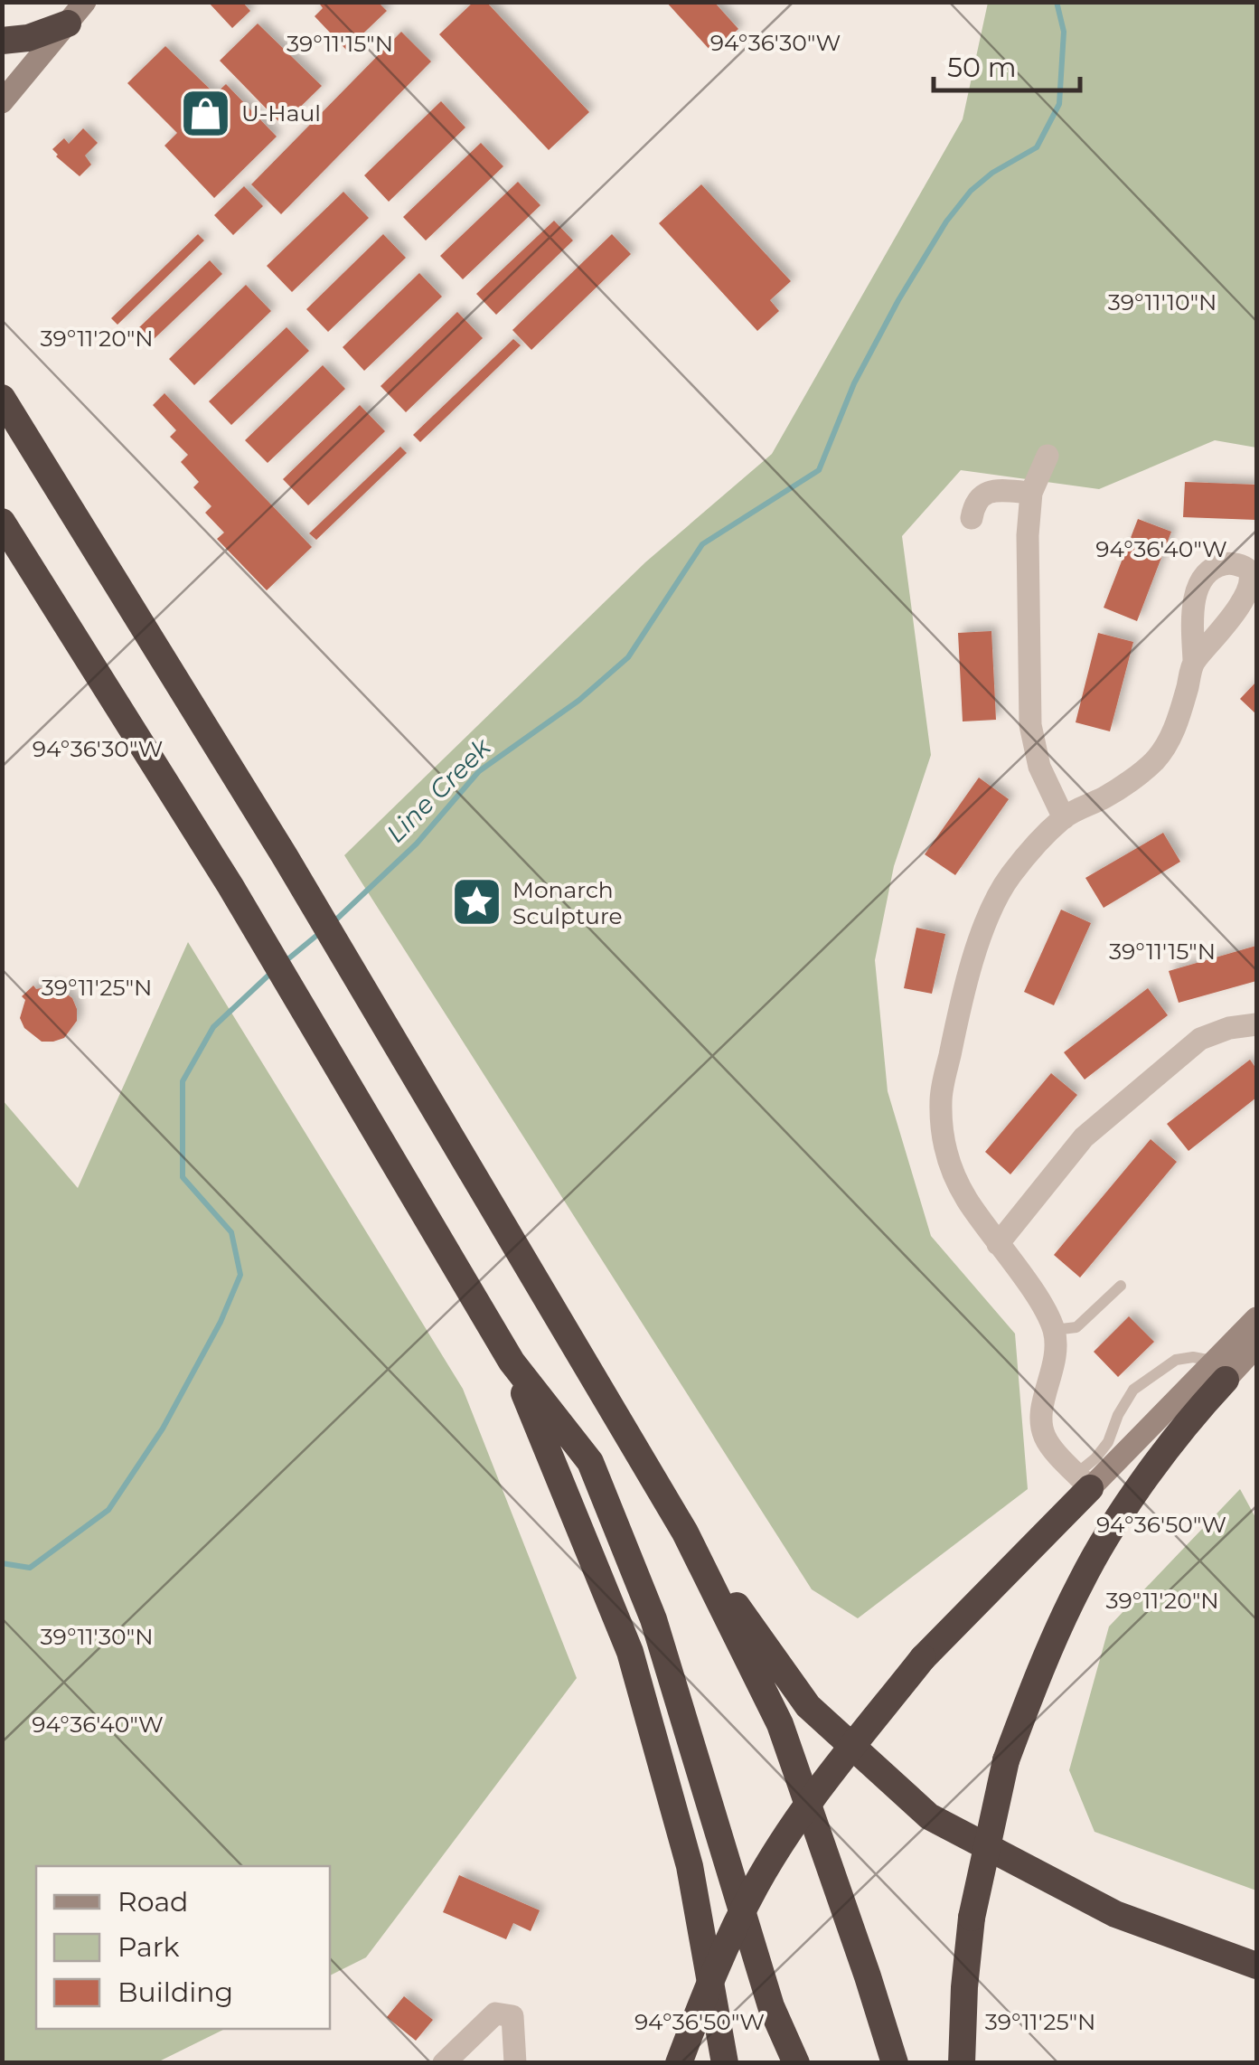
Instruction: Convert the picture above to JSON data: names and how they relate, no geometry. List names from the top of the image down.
{
  "water": ["Line Creek"],
  "places": {
    "shop": ["U-Haul"],
    "place": ["Monarch Sculpture"]
  },
  "legend": ["Road", "Park", "Building"],
  "scale_bar": "50 m",
  "coordinates": [
    "94°36'30\"W",
    "39°11'15\"N",
    "39°11'10\"N",
    "39°11'20\"N",
    "94°36'40\"W",
    "39°11'25\"N",
    "94°36'50\"W",
    "39°11'30\"N"
  ]
}
